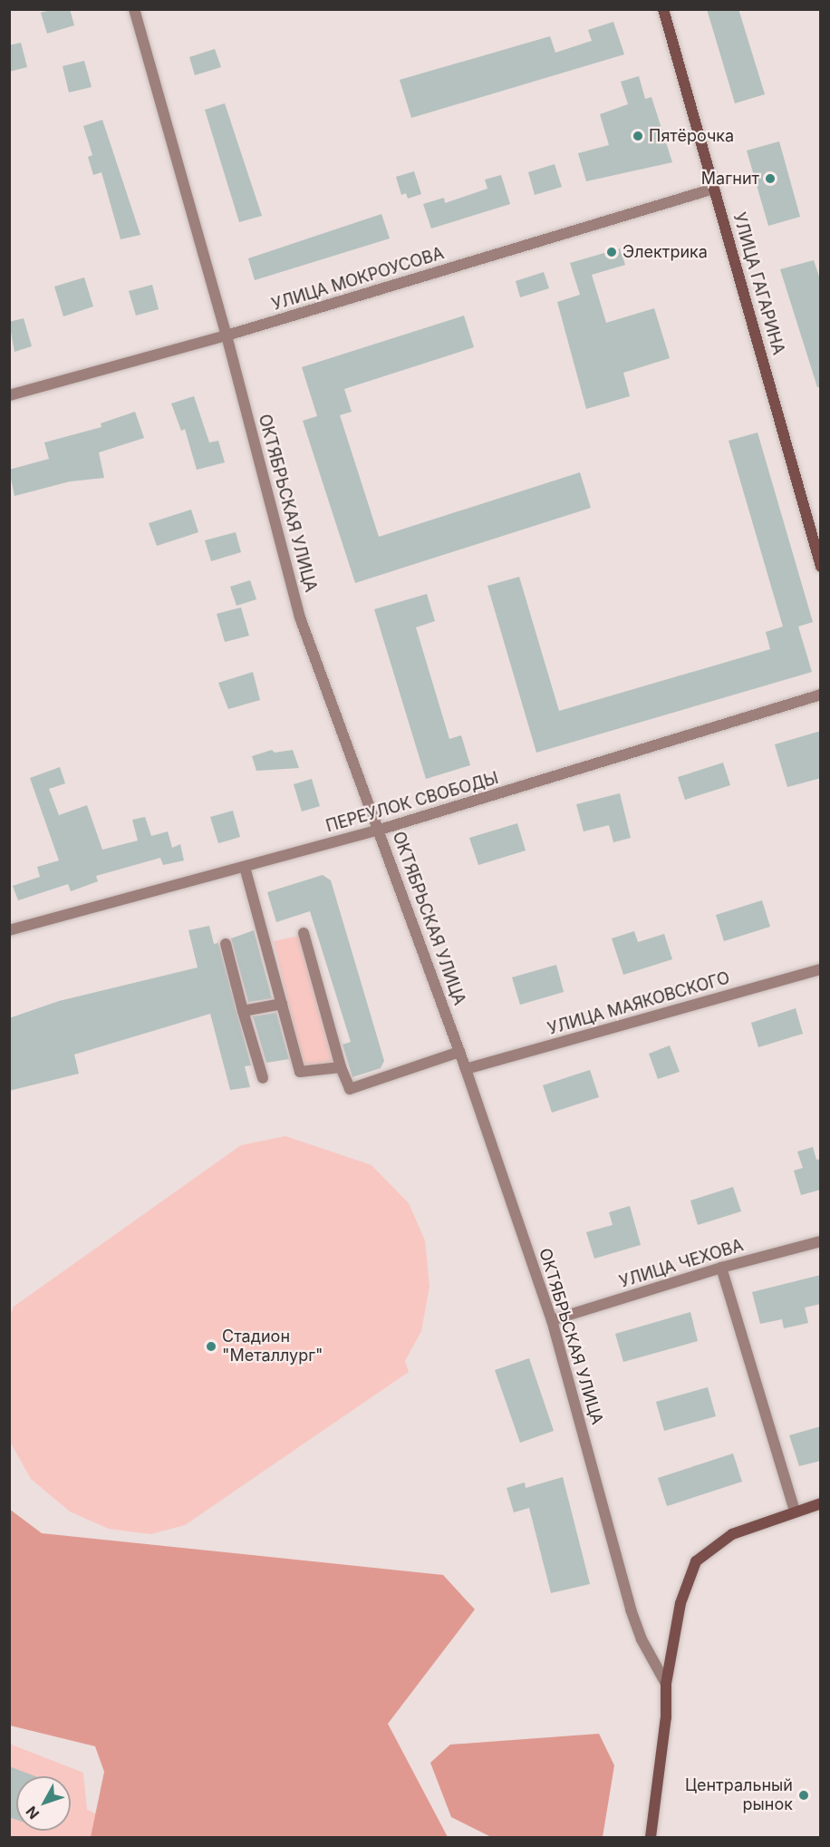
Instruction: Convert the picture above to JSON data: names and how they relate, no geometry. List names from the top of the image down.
{
  "streets": {
    "main road": ["УЛИЦА ГАГАРИНА", "ОКТЯБРЬСКАЯ УЛИЦА"],
    "street": [
      "УЛИЦА МОКРОУСОВА",
      "ПЕРЕУЛОК СВОБОДЫ",
      "УЛИЦА МАЯКОВСКОГО",
      "УЛИЦА ЧЕХОВА"
    ]
  },
  "crossings": [
    ["УЛИЦА МОКРОУСОВА", "УЛИЦА ГАГАРИНА"],
    ["УЛИЦА МОКРОУСОВА", "ОКТЯБРЬСКАЯ УЛИЦА"],
    ["ОКТЯБРЬСКАЯ УЛИЦА", "ПЕРЕУЛОК СВОБОДЫ"],
    ["ОКТЯБРЬСКАЯ УЛИЦА", "УЛИЦА МАЯКОВСКОГО"],
    ["ОКТЯБРЬСКАЯ УЛИЦА", "УЛИЦА ЧЕХОВА"]
  ],
  "places": [
    "Пятёрочка",
    "Магнит",
    "Электрика",
    "Стадион \"Металлург\"",
    "Центральный рынок"
  ],
  "north": "bottom left"
}
